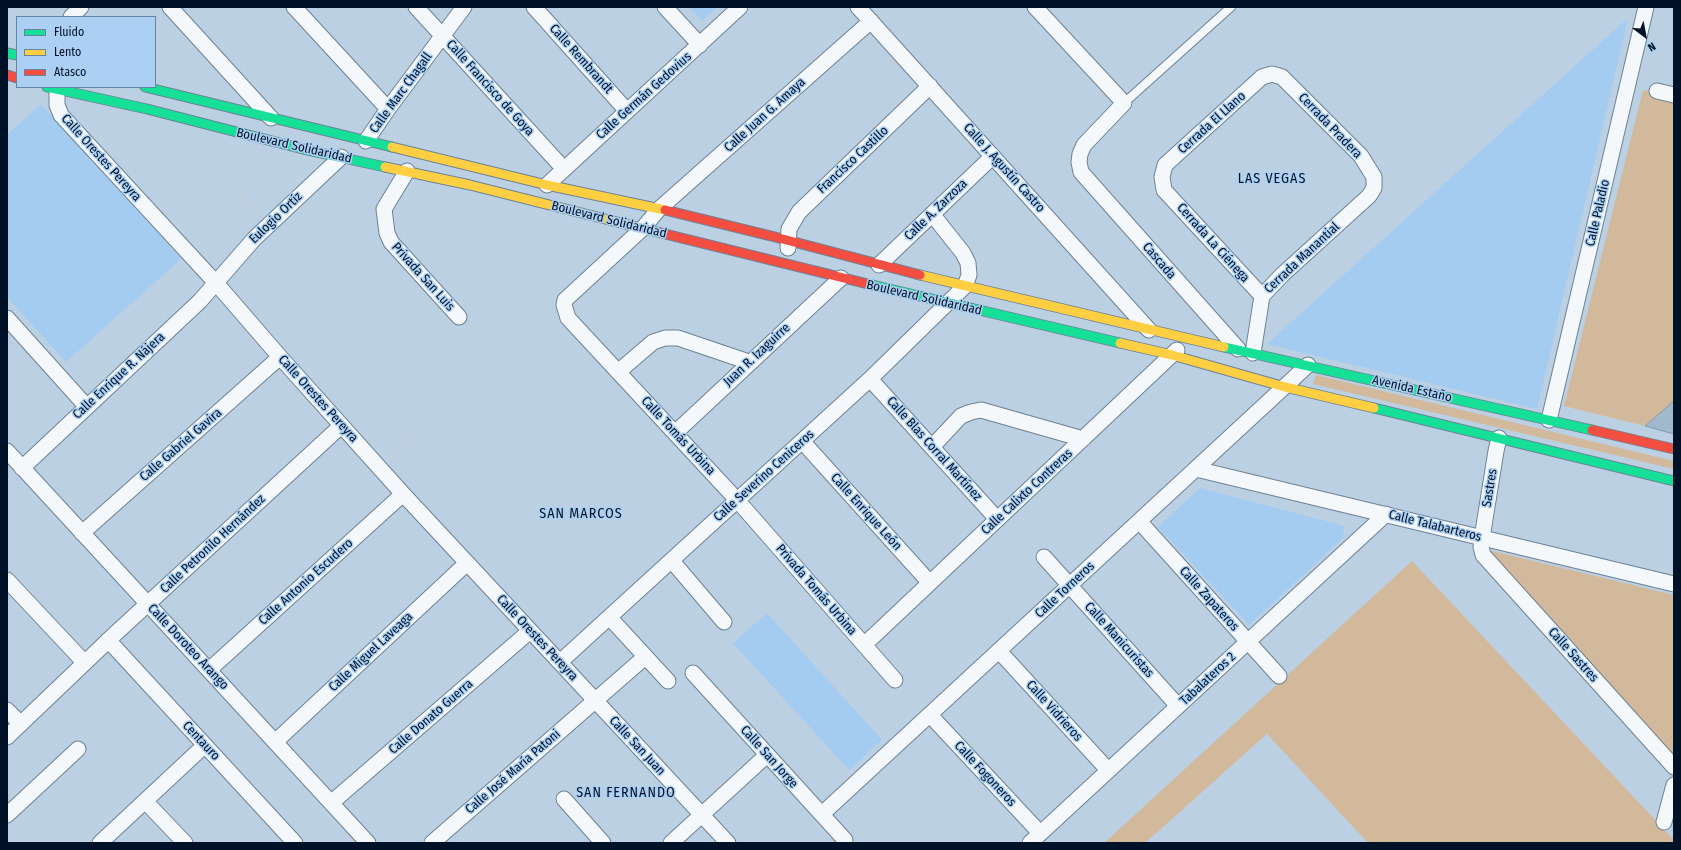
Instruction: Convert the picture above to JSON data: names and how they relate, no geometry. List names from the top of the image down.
{
  "streets": {
    "main road": ["Boulevard Solidaridad", "Avenida Estaño"],
    "street": [
      "Calle Rembrandt",
      "Calle Francisco de Goya",
      "Calle Marc Chagall",
      "Calle Germán Gedovius",
      "Calle Juan G. Amaya",
      "Cerrada El Llano",
      "Cerrada Pradera",
      "Calle Orestes Pereyra",
      "Francisco Castillo",
      "Calle J. Agustín Castro",
      "Calle A. Zarzoza",
      "Calle Paladio",
      "Eulogio Ortíz",
      "Cerrada La Ciénega",
      "Cerrada Manantial",
      "Cascada",
      "Privada San Luis",
      "Juan R. Izaguirre",
      "Calle Enrique R. Nájera",
      "Calle Tomás Urbina",
      "Calle Gabriel Gavira",
      "Calle Blas Corral Martínez",
      "Calle Severino Ceniceros",
      "Sastres",
      "Calle Calixto Contreras",
      "Calle Enrique León",
      "Calle Talabarteros",
      "Calle Petronilo Hernández",
      "Calle Antonio Escudero",
      "Privada Tomás Urbina",
      "Calle Torneros",
      "Calle Zapateros",
      "Calle Manicuristas",
      "Calle Doroteo Arango",
      "Calle Miguel Laveaga",
      "Calle Sastres",
      "Tabalateros 2",
      "Calle Vidrieros",
      "Calle Donato Guerra",
      "Centauro",
      "Calle San Juan",
      "Calle San Jorge",
      "Calle José María Patoni",
      "Calle Fogoneros"
    ]
  },
  "crossings": [
    ["Calle Rembrandt", "Calle Germán Gedovius"],
    ["Calle Francisco de Goya", "Calle Marc Chagall"],
    ["Calle Francisco de Goya", "Calle Germán Gedovius"],
    ["Calle Marc Chagall", "Boulevard Solidaridad"],
    ["Calle Germán Gedovius", "Boulevard Solidaridad"],
    ["Calle Juan G. Amaya", "Boulevard Solidaridad"],
    ["Calle Juan G. Amaya", "Calle J. Agustín Castro"],
    ["Calle Juan G. Amaya", "Calle Tomás Urbina"],
    ["Cerrada El Llano", "Cerrada Pradera"],
    ["Cerrada El Llano", "Cerrada La Ciénega"],
    ["Cerrada Pradera", "Cerrada Manantial"],
    ["Boulevard Solidaridad", "Calle Orestes Pereyra"],
    ["Boulevard Solidaridad", "Francisco Castillo"],
    ["Boulevard Solidaridad", "Calle J. Agustín Castro"],
    ["Boulevard Solidaridad", "Calle A. Zarzoza"],
    ["Boulevard Solidaridad", "Eulogio Ortíz"],
    ["Boulevard Solidaridad", "Privada San Luis"],
    ["Boulevard Solidaridad", "Juan R. Izaguirre"],
    ["Boulevard Solidaridad", "Avenida Estaño"],
    ["Boulevard Solidaridad", "Calle Severino Ceniceros"],
    ["Boulevard Solidaridad", "Calle Calixto Contreras"],
    ["Calle Orestes Pereyra", "Eulogio Ortíz"],
    ["Calle Orestes Pereyra", "Calle Enrique R. Nájera"],
    ["Calle Orestes Pereyra", "Calle Gabriel Gavira"],
    ["Calle Orestes Pereyra", "Calle Severino Ceniceros"],
    ["Calle Orestes Pereyra", "Calle Petronilo Hernández"],
    ["Calle Orestes Pereyra", "Calle Antonio Escudero"],
    ["Calle Orestes Pereyra", "Calle Miguel Laveaga"],
    ["Calle Orestes Pereyra", "Calle Donato Guerra"],
    ["Calle Orestes Pereyra", "Calle San Juan"],
    ["Calle Orestes Pereyra", "Calle José María Patoni"],
    ["Francisco Castillo", "Calle J. Agustín Castro"],
    ["Calle J. Agustín Castro", "Calle A. Zarzoza"],
    ["Calle J. Agustín Castro", "Avenida Estaño"],
    ["Calle Paladio", "Avenida Estaño"],
    ["Eulogio Ortíz", "Calle Enrique R. Nájera"],
    ["Cerrada La Ciénega", "Cerrada Manantial"],
    ["Cerrada Manantial", "Avenida Estaño"],
    ["Cascada", "Avenida Estaño"],
    ["Juan R. Izaguirre", "Calle Tomás Urbina"],
    ["Calle Enrique R. Nájera", "Calle Doroteo Arango"],
    ["Avenida Estaño", "Calle Calixto Contreras"],
    ["Avenida Estaño", "Calle Torneros"],
    ["Calle Tomás Urbina", "Calle Severino Ceniceros"],
    ["Calle Tomás Urbina", "Privada Tomás Urbina"],
    ["Calle Gabriel Gavira", "Calle Doroteo Arango"],
    ["Calle Blas Corral Martínez", "Calle Severino Ceniceros"],
    ["Calle Blas Corral Martínez", "Calle Calixto Contreras"],
    ["Calle Severino Ceniceros", "Calle Enrique León"],
    ["Calle Severino Ceniceros", "Privada Tomás Urbina"],
    ["Sastres", "Calle Talabarteros"],
    ["Sastres", "Calle Sastres"],
    ["Calle Calixto Contreras", "Calle Enrique León"],
    ["Calle Calixto Contreras", "Privada Tomás Urbina"],
    ["Calle Talabarteros", "Calle Torneros"],
    ["Calle Talabarteros", "Calle Sastres"],
    ["Calle Talabarteros", "Tabalateros 2"],
    ["Calle Petronilo Hernández", "Calle Doroteo Arango"],
    ["Calle Petronilo Hernández", "Centauro"],
    ["Calle Antonio Escudero", "Calle Doroteo Arango"],
    ["Calle Torneros", "Calle Zapateros"],
    ["Calle Torneros", "Calle Manicuristas"],
    ["Calle Torneros", "Calle Vidrieros"],
    ["Calle Torneros", "Calle San Jorge"],
    ["Calle Torneros", "Calle Fogoneros"],
    ["Calle Zapateros", "Tabalateros 2"],
    ["Calle Manicuristas", "Tabalateros 2"],
    ["Calle Doroteo Arango", "Calle Miguel Laveaga"],
    ["Calle Doroteo Arango", "Calle Donato Guerra"],
    ["Tabalateros 2", "Calle Vidrieros"],
    ["Tabalateros 2", "Calle Fogoneros"],
    ["Calle San Juan", "Calle José María Patoni"]
  ],
  "districts": ["LAS VEGAS", "SAN MARCOS", "SAN FERNANDO"],
  "legend": ["Fluido", "Lento", "Atasco"],
  "north": "bottom right"
}
